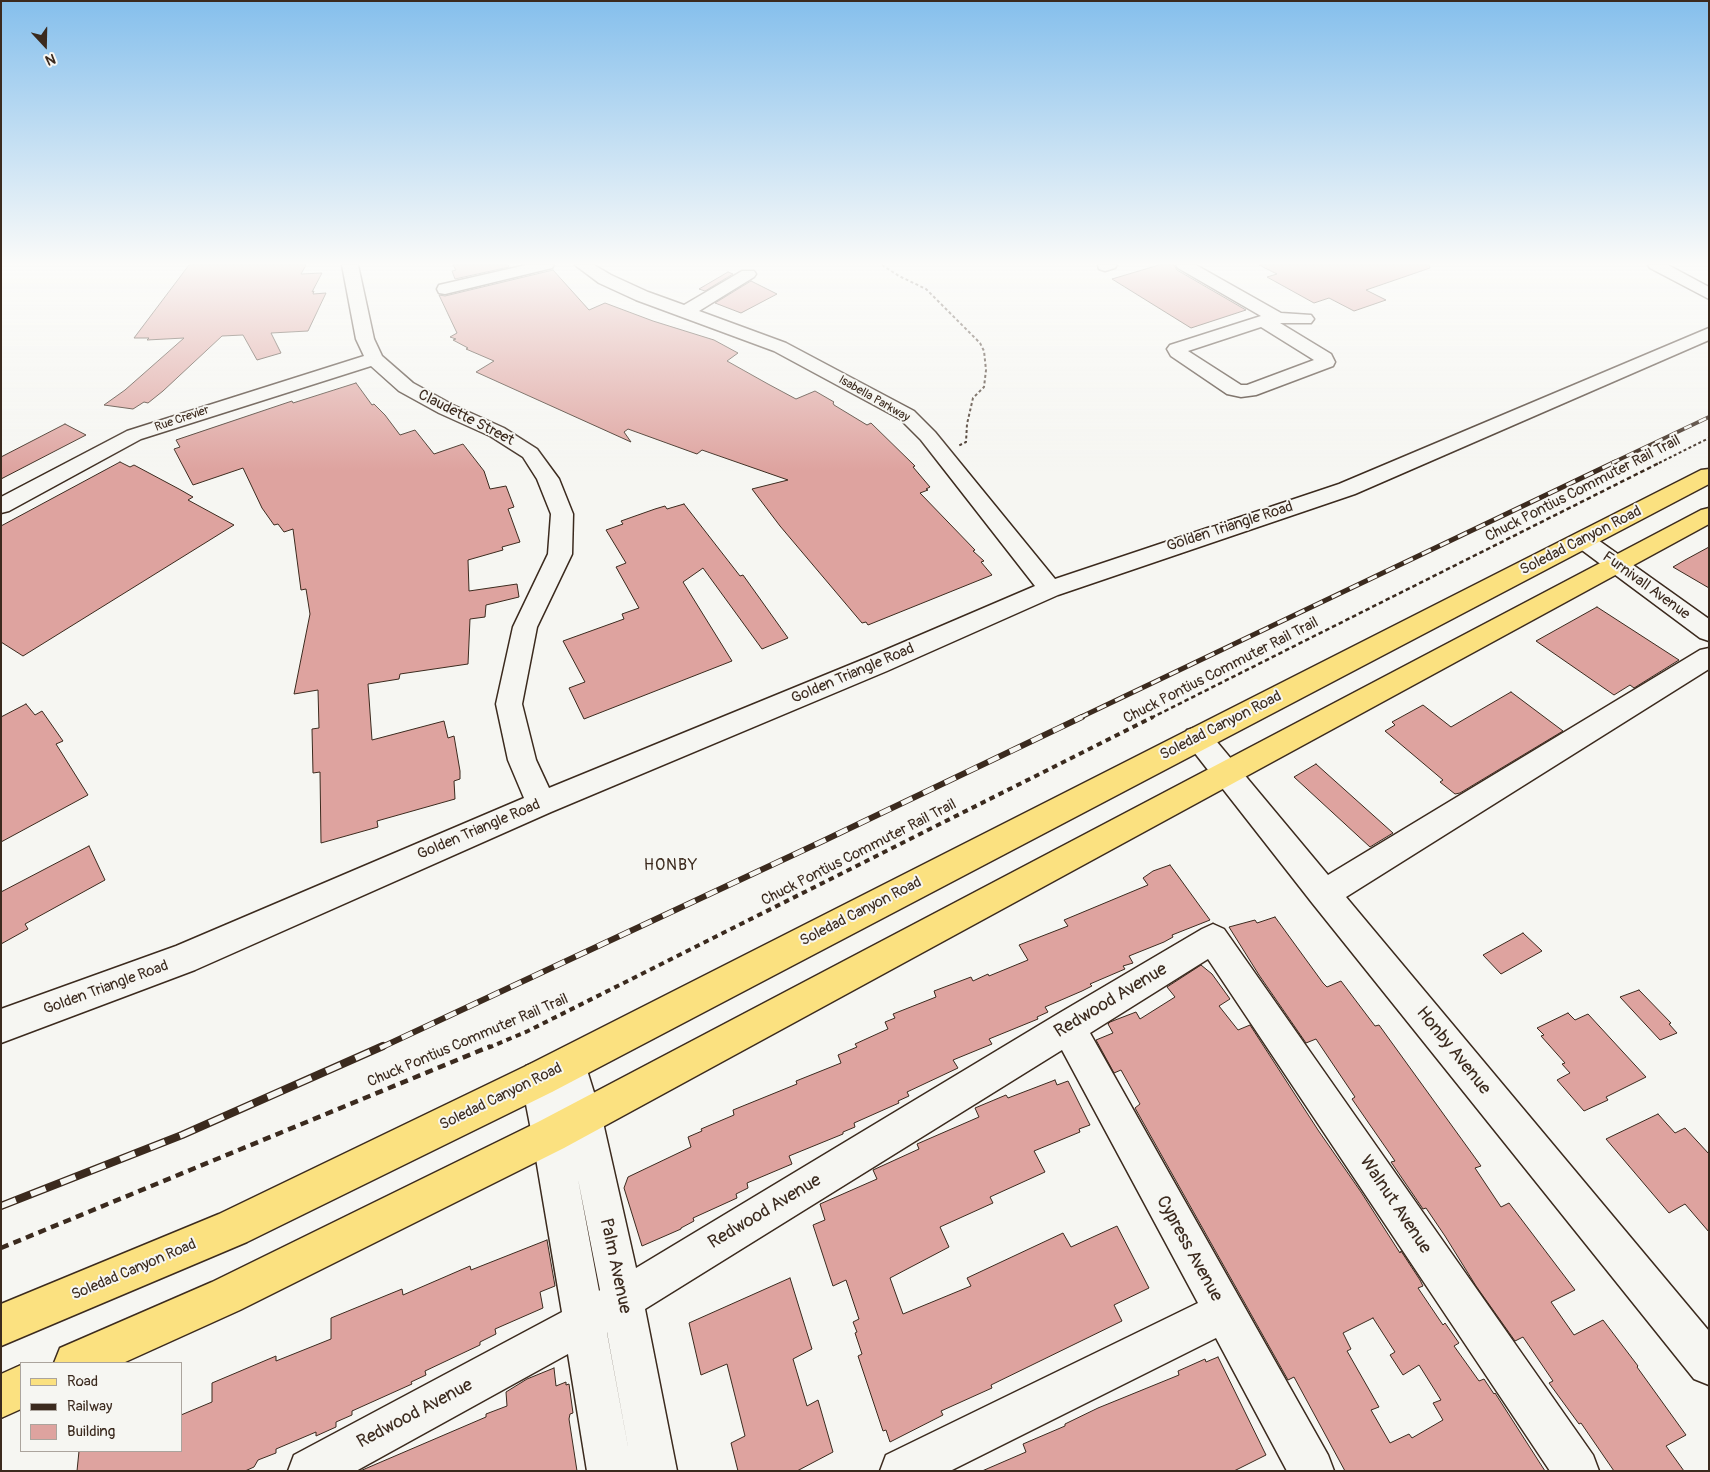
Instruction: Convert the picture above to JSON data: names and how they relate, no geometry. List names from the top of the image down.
{
  "streets": {
    "main road": ["Soledad Canyon Road"],
    "street": [
      "Isabella Parkway",
      "Claudette Street",
      "Rue Crevier",
      "Golden Triangle Road",
      "Furnivall Avenue",
      "Redwood Avenue",
      "Honby Avenue",
      "Walnut Avenue",
      "Cypress Avenue",
      "Palm Avenue"
    ],
    "path": ["Chuck Pontius Commuter Rail Trail"]
  },
  "crossings": [
    ["Isabella Parkway", "Golden Triangle Road"],
    ["Claudette Street", "Rue Crevier"],
    ["Claudette Street", "Golden Triangle Road"],
    ["Soledad Canyon Road", "Furnivall Avenue"],
    ["Soledad Canyon Road", "Honby Avenue"],
    ["Soledad Canyon Road", "Palm Avenue"],
    ["Redwood Avenue", "Walnut Avenue"],
    ["Redwood Avenue", "Cypress Avenue"],
    ["Redwood Avenue", "Palm Avenue"]
  ],
  "districts": ["HONBY"],
  "legend": ["Road", "Railway", "Building"],
  "north": "bottom"
}
